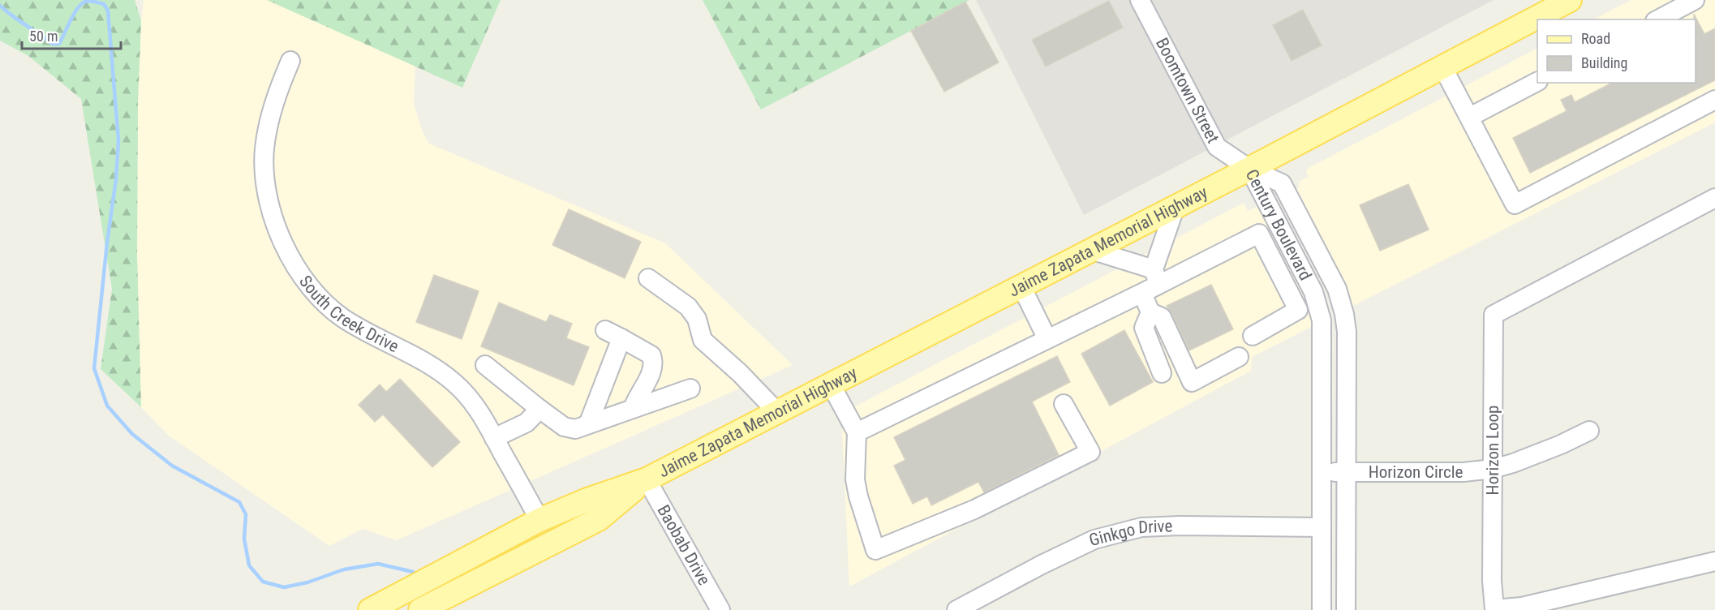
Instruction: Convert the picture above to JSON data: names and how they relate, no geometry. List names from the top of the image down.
{
  "streets": {
    "main road": ["Jaime Zapata Memorial Highway"],
    "street": [
      "Boomtown Street",
      "Century Boulevard",
      "South Creek Drive",
      "Horizon Loop",
      "Horizon Circle",
      "Ginkgo Drive",
      "Baobab Drive"
    ]
  },
  "crossings": [
    ["Boomtown Street", "Century Boulevard"],
    ["Boomtown Street", "Jaime Zapata Memorial Highway"],
    ["Century Boulevard", "Jaime Zapata Memorial Highway"],
    ["Century Boulevard", "Horizon Circle"],
    ["Century Boulevard", "Ginkgo Drive"],
    ["Jaime Zapata Memorial Highway", "South Creek Drive"],
    ["Jaime Zapata Memorial Highway", "Baobab Drive"],
    ["Horizon Loop", "Horizon Circle"]
  ],
  "legend": ["Road", "Building"],
  "scale_bar": "50 m"
}
